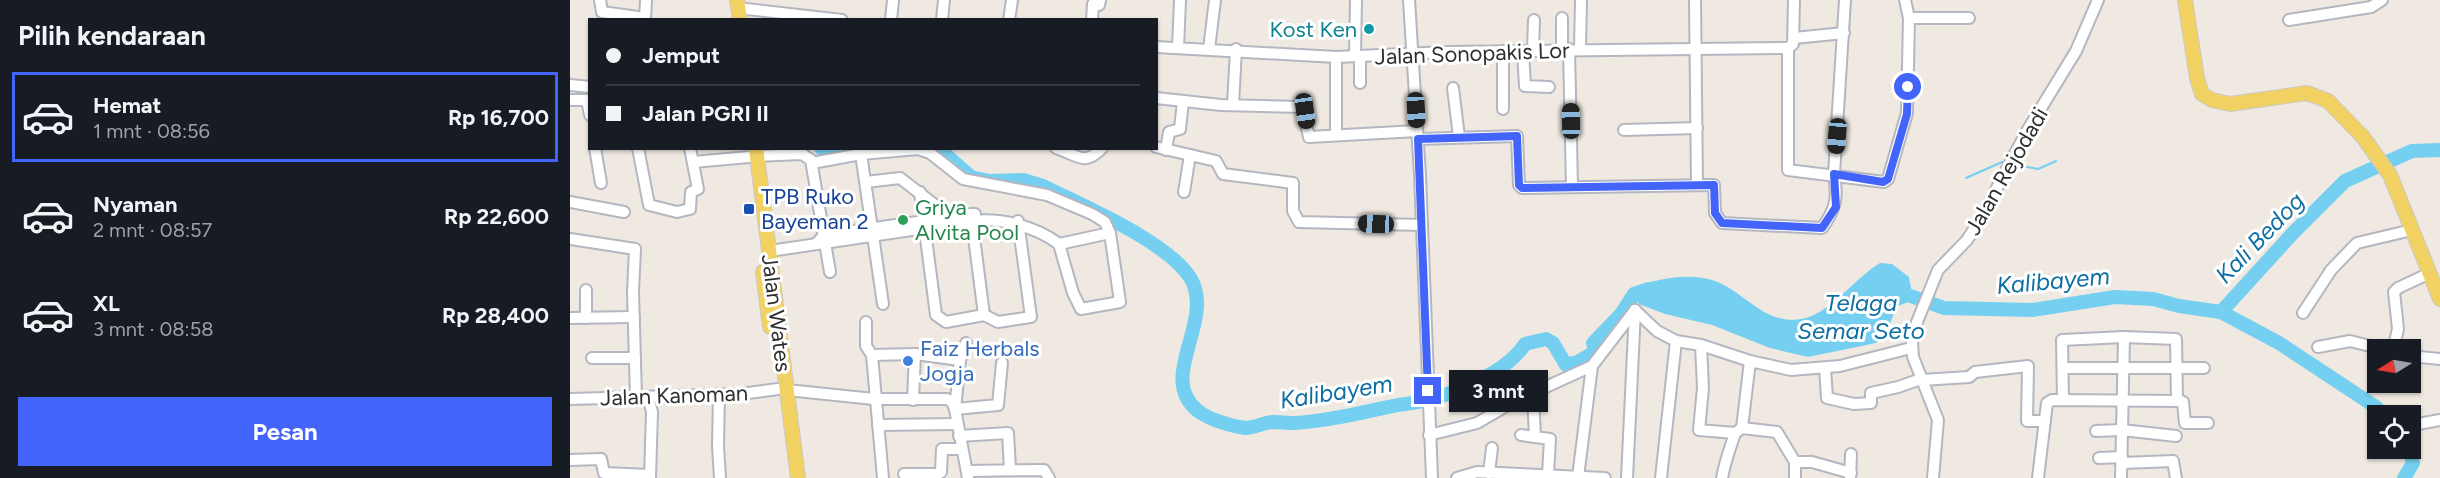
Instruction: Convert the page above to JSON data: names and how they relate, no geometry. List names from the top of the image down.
{
  "streets": {
    "main road": ["Jalan Wates"],
    "street": ["Jalan Sonopakis Lor", "Jalan Rejodadi", "Jalan Kanoman"]
  },
  "crossings": [
    ["Jalan Wates", "Jalan Kanoman"]
  ],
  "water": ["Kali Bedog", "Kalibayem", "Telaga Semar Seto"],
  "places": {
    "other": ["Kost Ken", "Griya Alvita Pool", "Faiz Herbals Jogja"],
    "transit": ["TPB Ruko Bayeman 2"]
  },
  "north": "left",
  "page": {
    "heading": "Pilih kendaraan",
    "banner": ["Jemput", "Jalan PGRI II"],
    "list": [
      {
        "name": "Hemat",
        "note": "1 mnt · 08:56",
        "value": "Rp 16,700"
      },
      {
        "name": "Nyaman",
        "note": "2 mnt · 08:57",
        "value": "Rp 22,600"
      },
      {
        "name": "XL",
        "note": "3 mnt · 08:58",
        "value": "Rp 28,400"
      }
    ],
    "bubble": "3 mnt",
    "buttons": "Pesan"
  }
}
